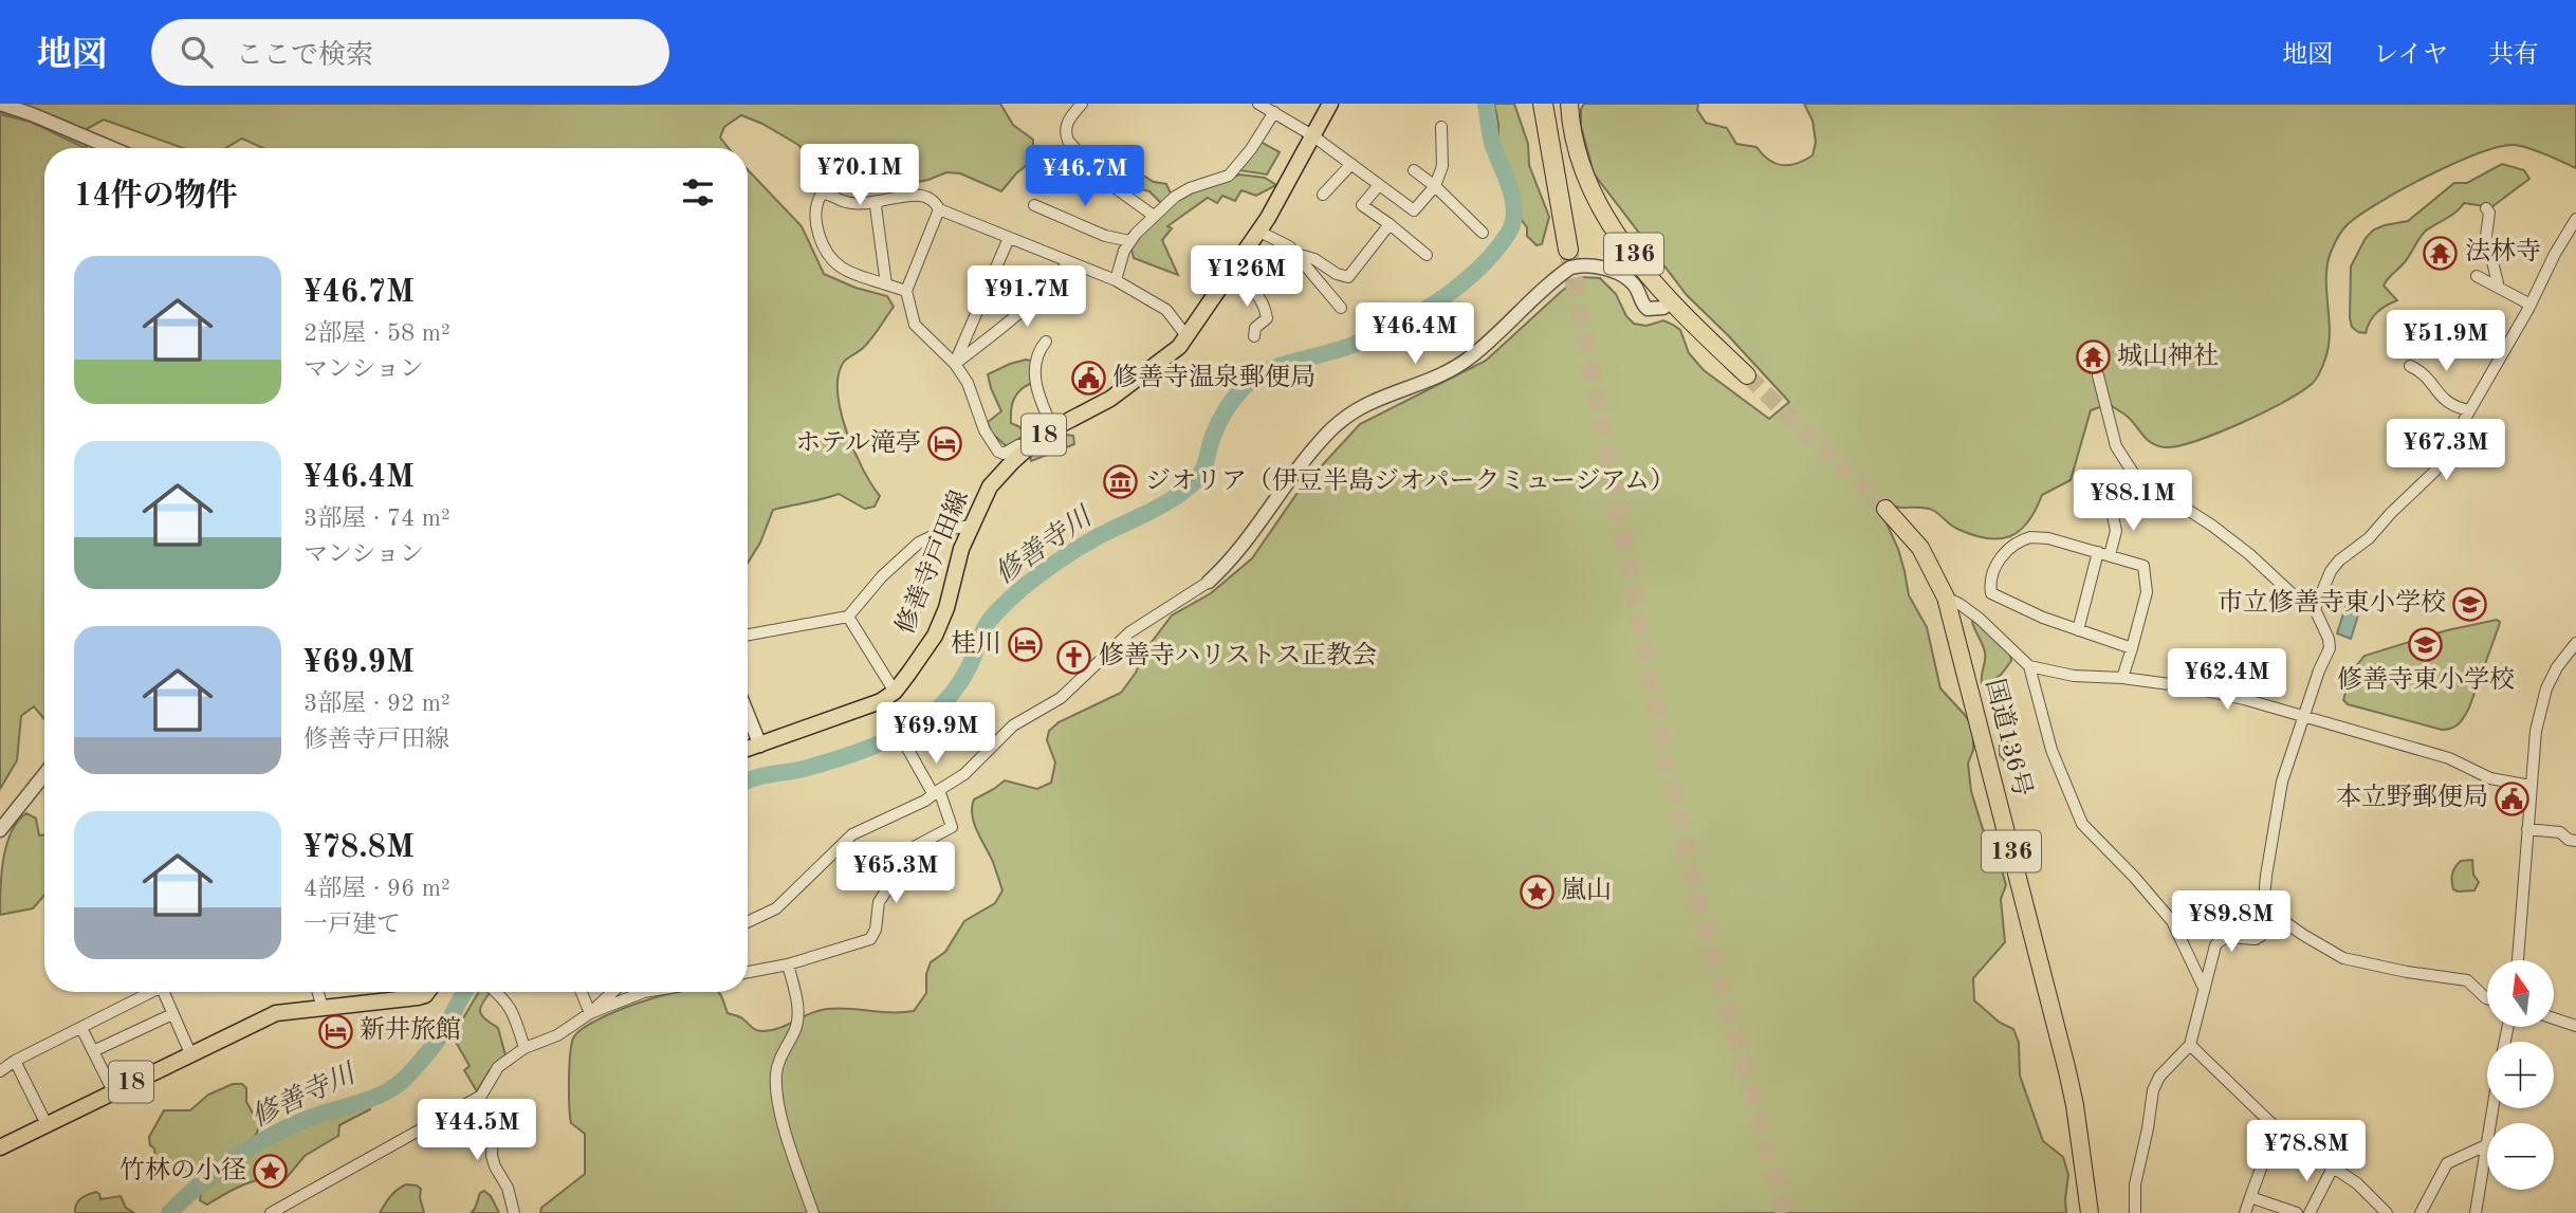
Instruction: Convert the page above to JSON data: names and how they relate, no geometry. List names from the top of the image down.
{
  "streets": {
    "highway": ["136", "国道136号"],
    "main road": ["18", "修善寺戸田線"]
  },
  "water": ["修善寺川"],
  "places": {
    "temple": ["法林寺", "城山神社"],
    "public building": ["修善寺温泉郵便局", "本立野郵便局"],
    "hotel": ["ホテル滝亭", "桂川", "新井旅館"],
    "museum": ["ジオリア（伊豆半島ジオパークミュージアム）"],
    "school or university": ["市立修善寺東小学校", "修善寺東小学校"],
    "church": ["修善寺ハリストス正教会"],
    "place": ["嵐山", "竹林の小径"]
  },
  "north": "top",
  "page": {
    "header": "地図",
    "search": "ここで検索",
    "nav": ["地図", "レイヤ", "共有"],
    "price": [
      "¥70.1M",
      "¥46.7M",
      "¥126M",
      "¥91.7M",
      "¥46.4M",
      "¥51.9M",
      "¥67.3M",
      "¥88.1M",
      "¥62.4M",
      "¥69.9M",
      "¥65.3M",
      "¥89.8M",
      "¥44.5M",
      "¥78.8M"
    ],
    "heading": "14件の物件",
    "list": [
      {
        "name": "¥46.7M",
        "note": "2部屋 · 58 m² · マンション"
      },
      {
        "name": "¥46.4M",
        "note": "3部屋 · 74 m² · マンション"
      },
      {
        "name": "¥69.9M",
        "note": "3部屋 · 92 m² · 修善寺戸田線"
      },
      {
        "name": "¥78.8M",
        "note": "4部屋 · 96 m² · 一戸建て"
      }
    ],
    "map_buttons": ["+", "−"]
  }
}
